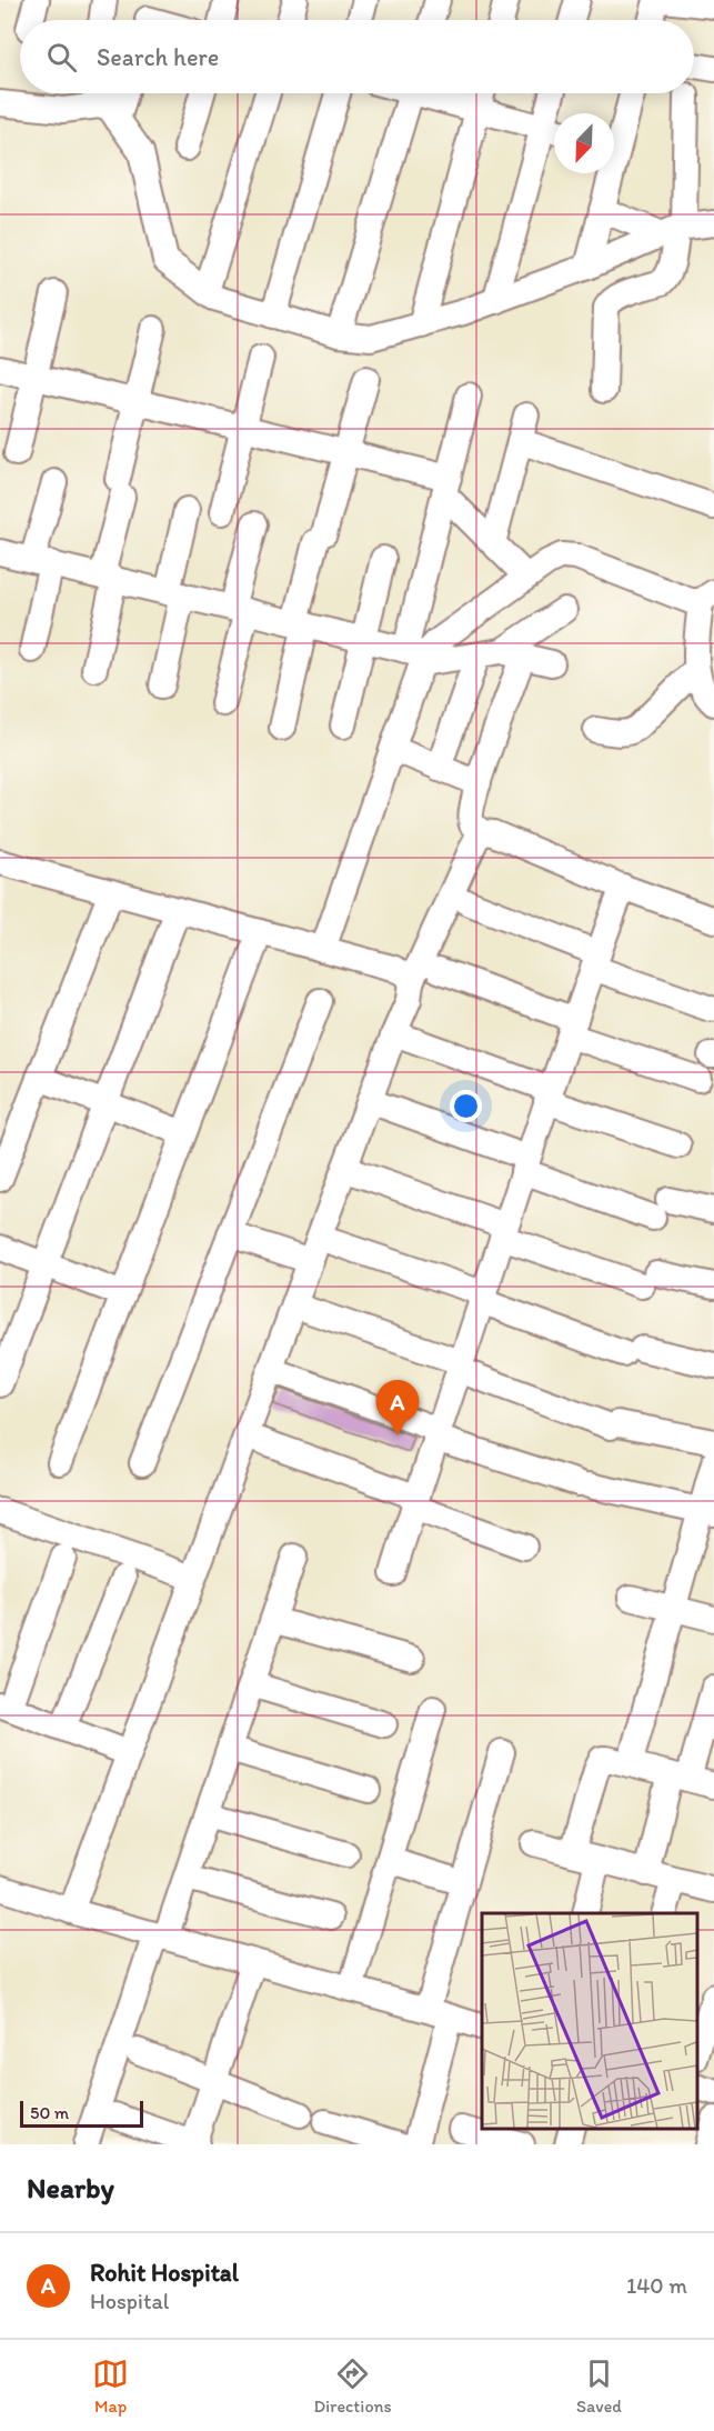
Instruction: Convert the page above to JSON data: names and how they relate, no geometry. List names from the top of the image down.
{
  "scale_bar": "50 m",
  "north": "bottom left",
  "page": {
    "search": "Search here",
    "pins": "A",
    "scale": "50 m",
    "heading": "Nearby",
    "list": [
      {
        "mark": "A",
        "name": "Rohit Hospital",
        "note": "Hospital",
        "value": "140 m"
      }
    ],
    "nav": ["Map", "Directions", "Saved"]
  }
}
